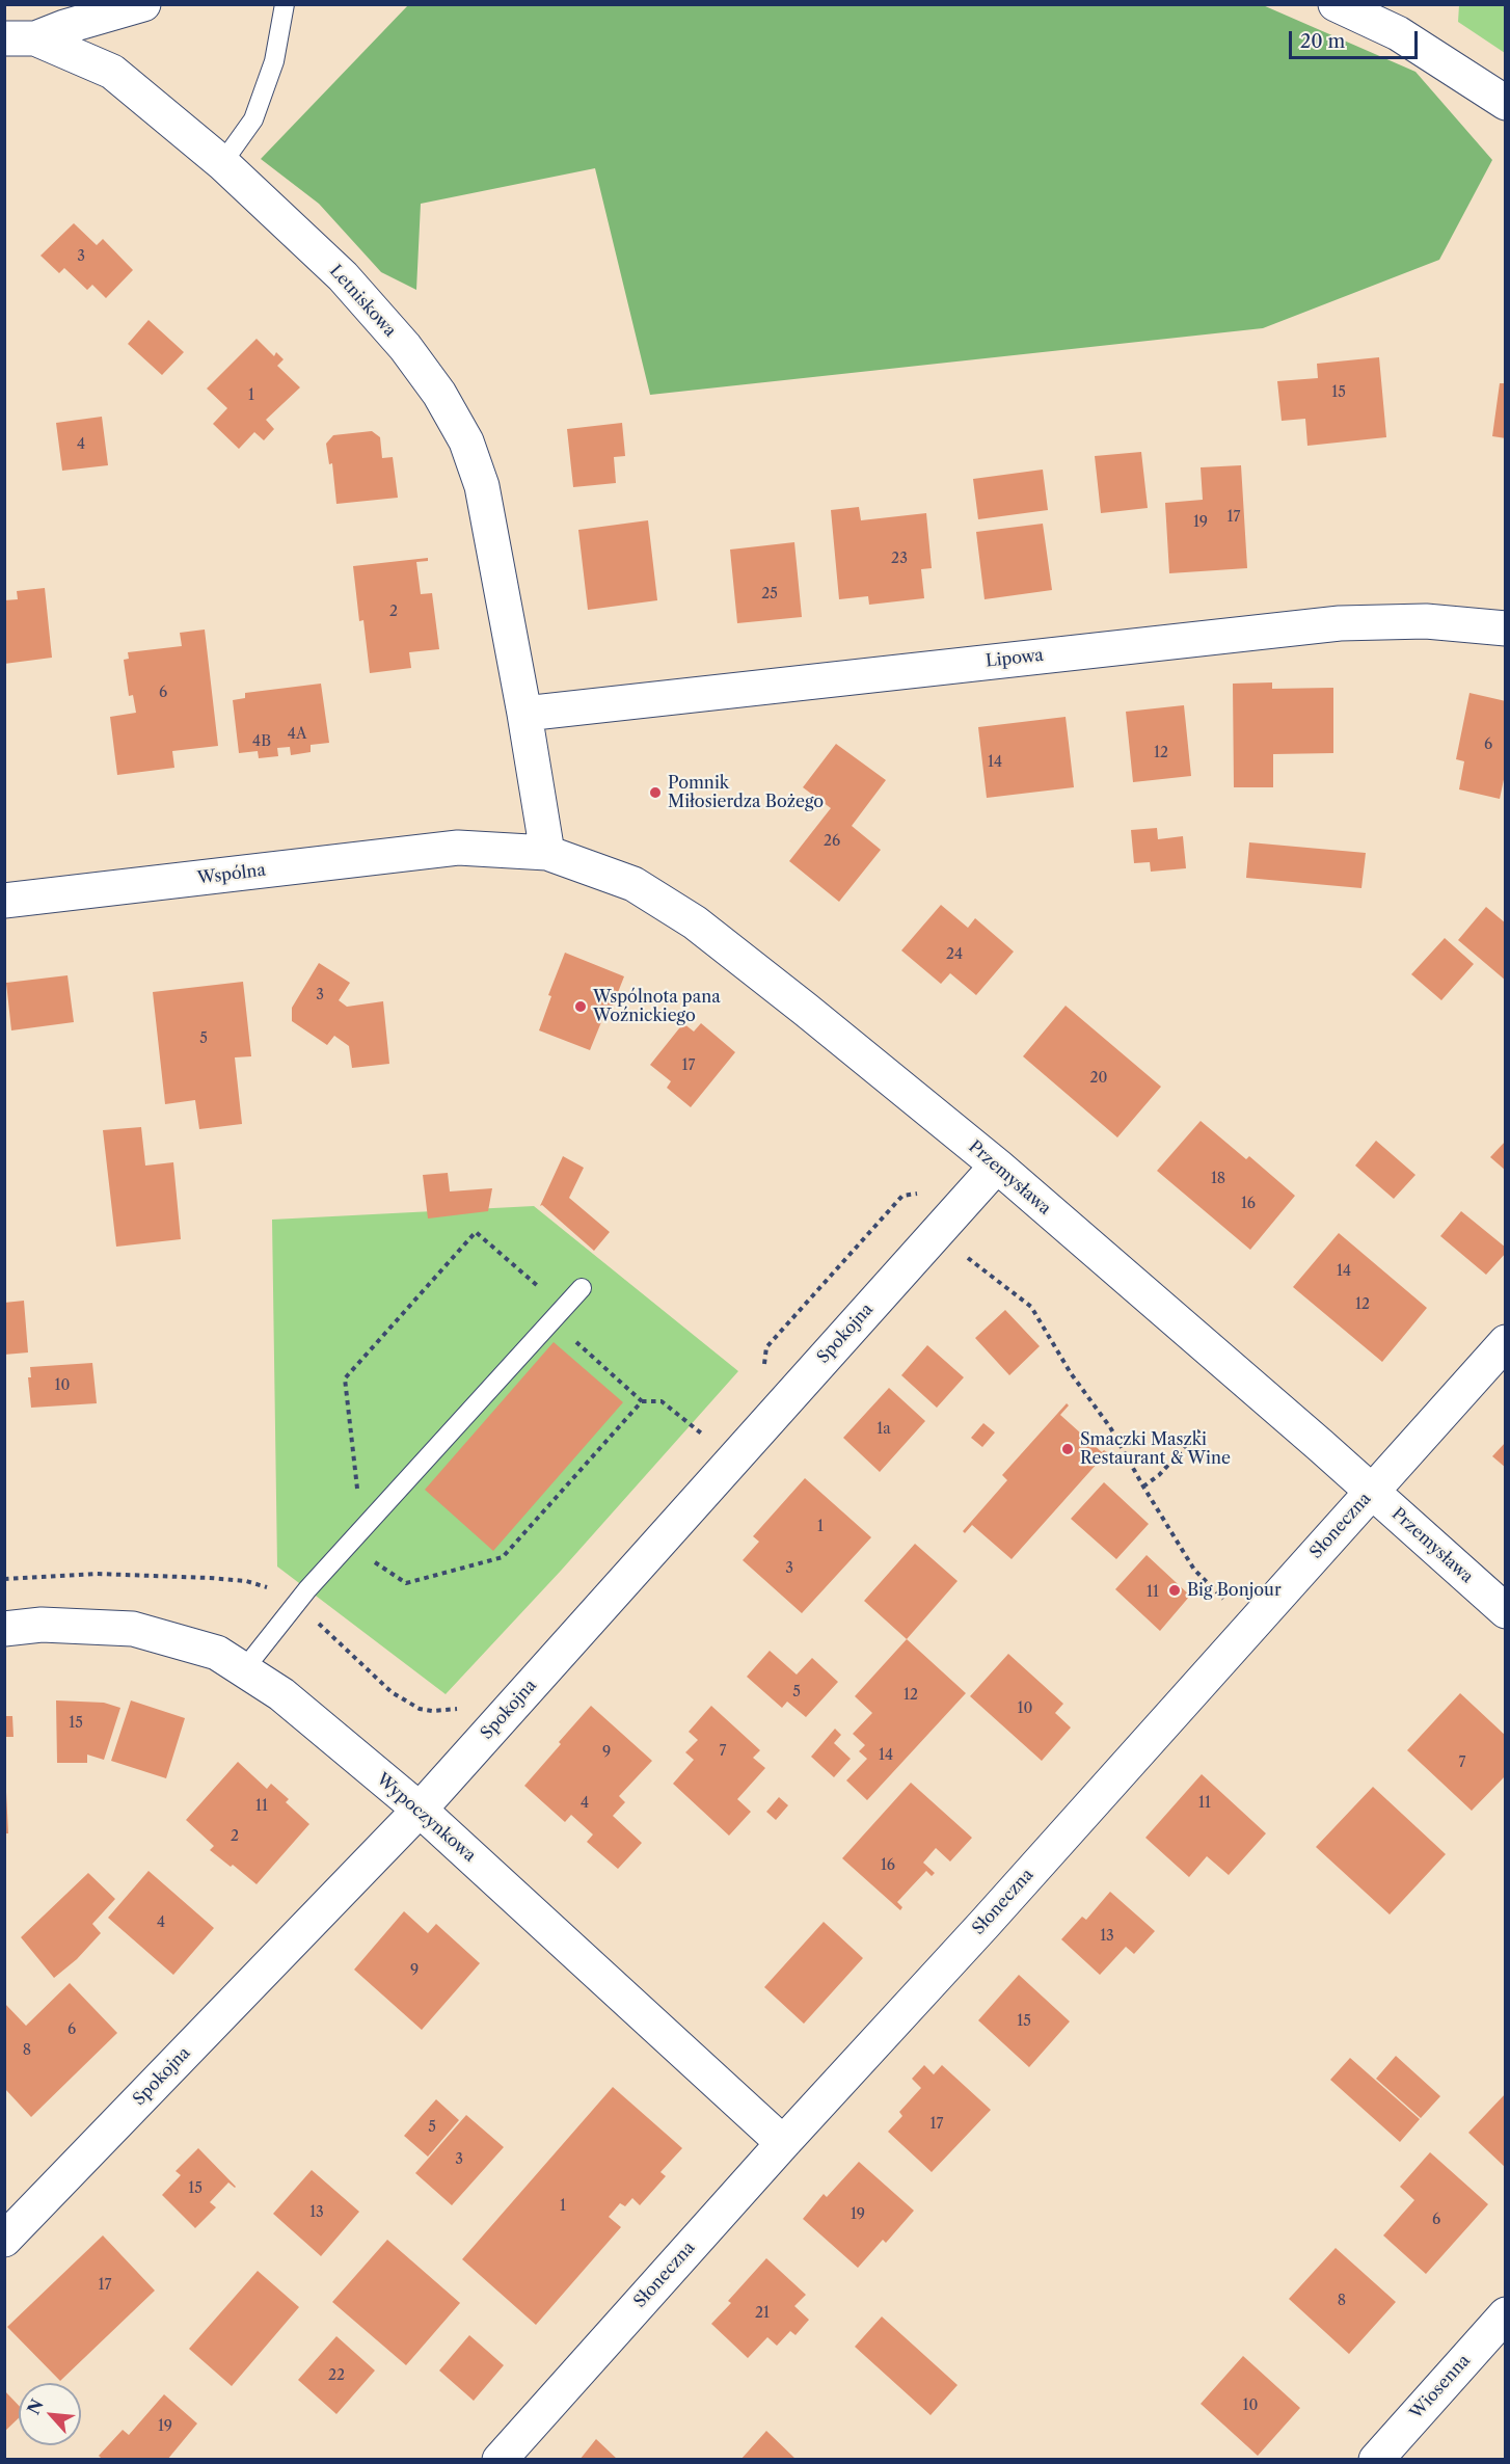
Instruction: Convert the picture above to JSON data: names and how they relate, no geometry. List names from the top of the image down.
{
  "streets": {
    "street": [
      "Letniskowa",
      "Lipowa",
      "Wspólna",
      "Przemysława",
      "Spokojna",
      "Słoneczna",
      "Wypoczynkowa",
      "Wiosenna"
    ]
  },
  "crossings": [
    ["Letniskowa", "Lipowa"],
    ["Letniskowa", "Przemysława"],
    ["Wspólna", "Przemysława"],
    ["Przemysława", "Spokojna"],
    ["Przemysława", "Słoneczna"],
    ["Spokojna", "Wypoczynkowa"],
    ["Słoneczna", "Wypoczynkowa"]
  ],
  "places": [
    "Pomnik Miłosierdza Bożego",
    "Wspólnota pana Woźnickiego",
    "Smaczki Maszki Restaurant & Wine",
    "Big Bonjour"
  ],
  "house_numbers": [
    "3",
    "15",
    "1",
    "4",
    "17",
    "19",
    "23",
    "25",
    "2",
    "6",
    "4A",
    "4B",
    "6",
    "12",
    "14",
    "26",
    "24",
    "3",
    "5",
    "17",
    "20",
    "18",
    "16",
    "14",
    "12",
    "10",
    "1a",
    "1",
    "3",
    "11",
    "5",
    "12",
    "10",
    "15",
    "7",
    "9",
    "14",
    "7",
    "4",
    "11",
    "11",
    "2",
    "16",
    "4",
    "13",
    "9",
    "15",
    "6",
    "8",
    "17",
    "5",
    "3",
    "15",
    "1",
    "13",
    "19",
    "6",
    "17",
    "8",
    "21",
    "22",
    "10",
    "19"
  ],
  "scale_bar": "20 m",
  "north": "top left"
}
